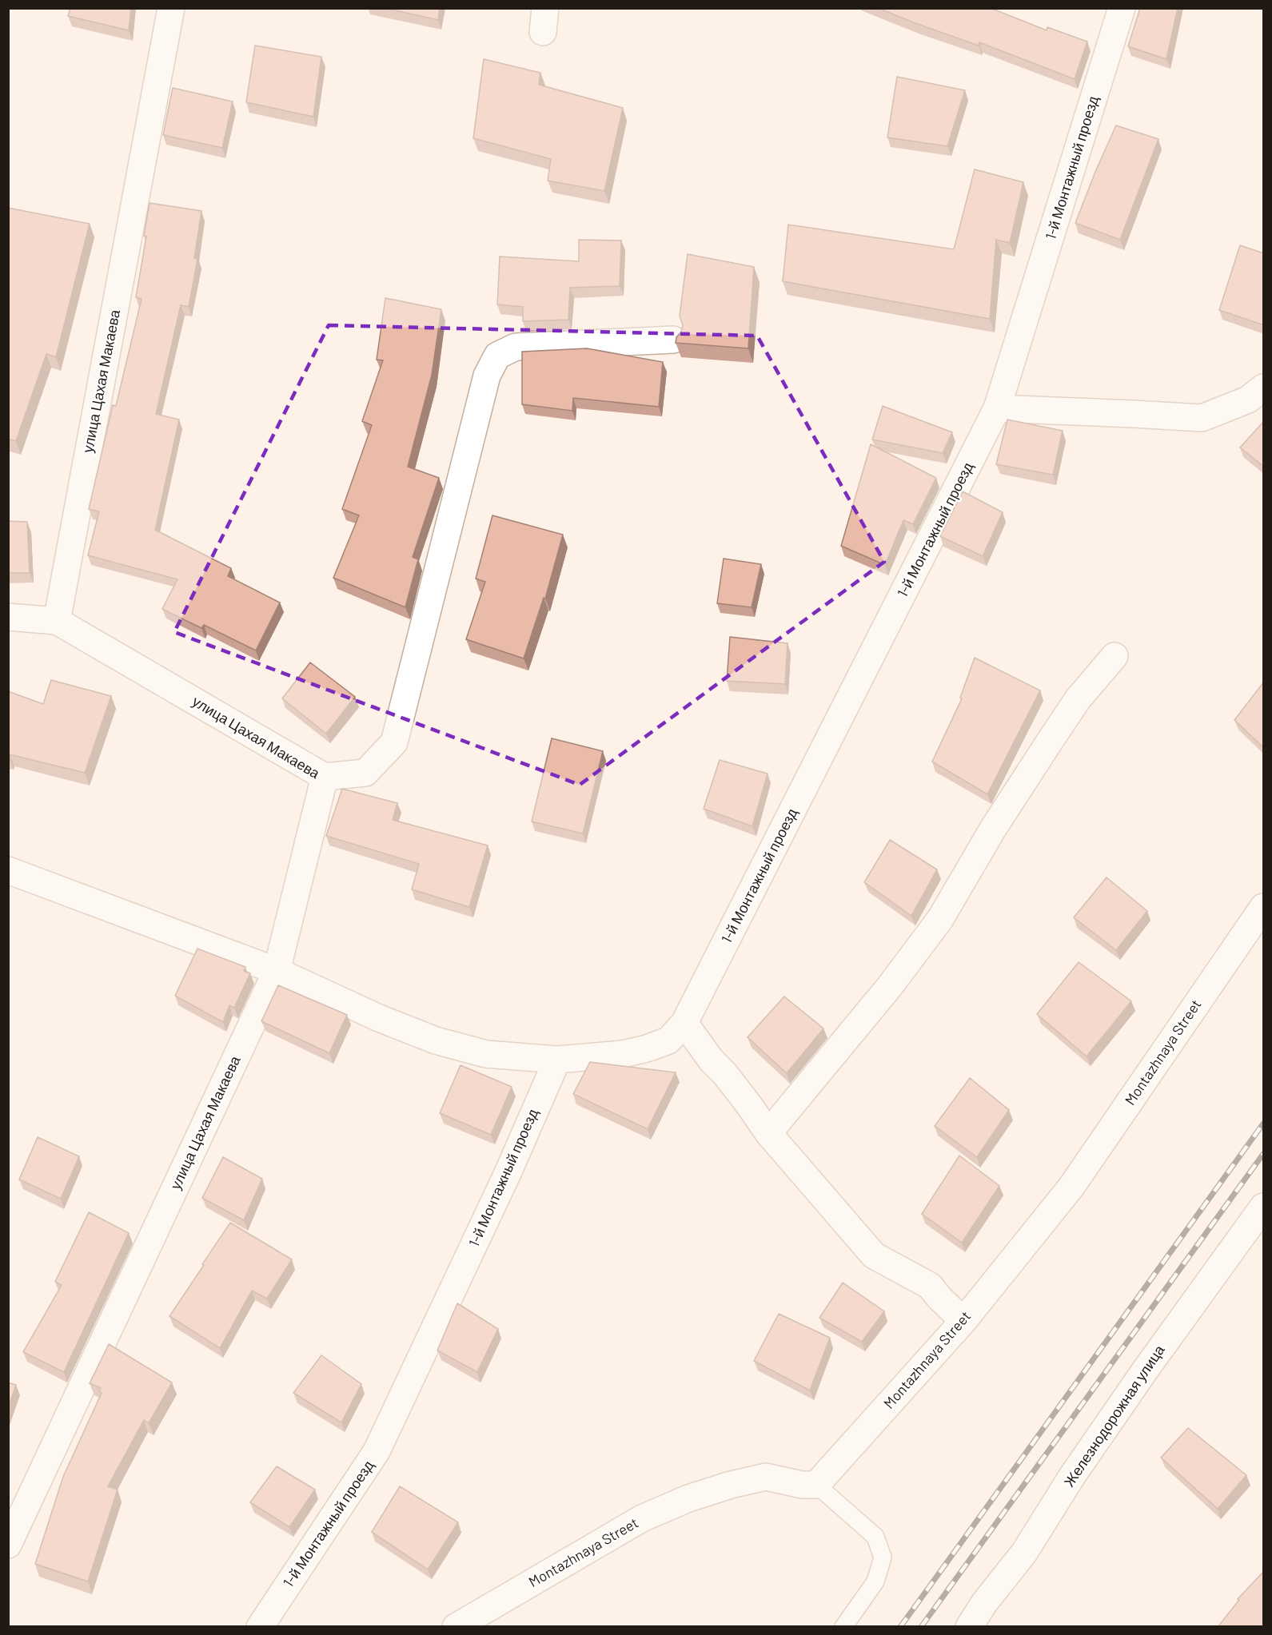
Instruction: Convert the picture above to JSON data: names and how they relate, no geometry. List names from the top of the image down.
{
  "streets": {
    "street": [
      "1-й Монтажный проезд",
      "улица Цахая Макаева",
      "Montazhnaya Street",
      "Железнодорожная улица"
    ]
  }
}
